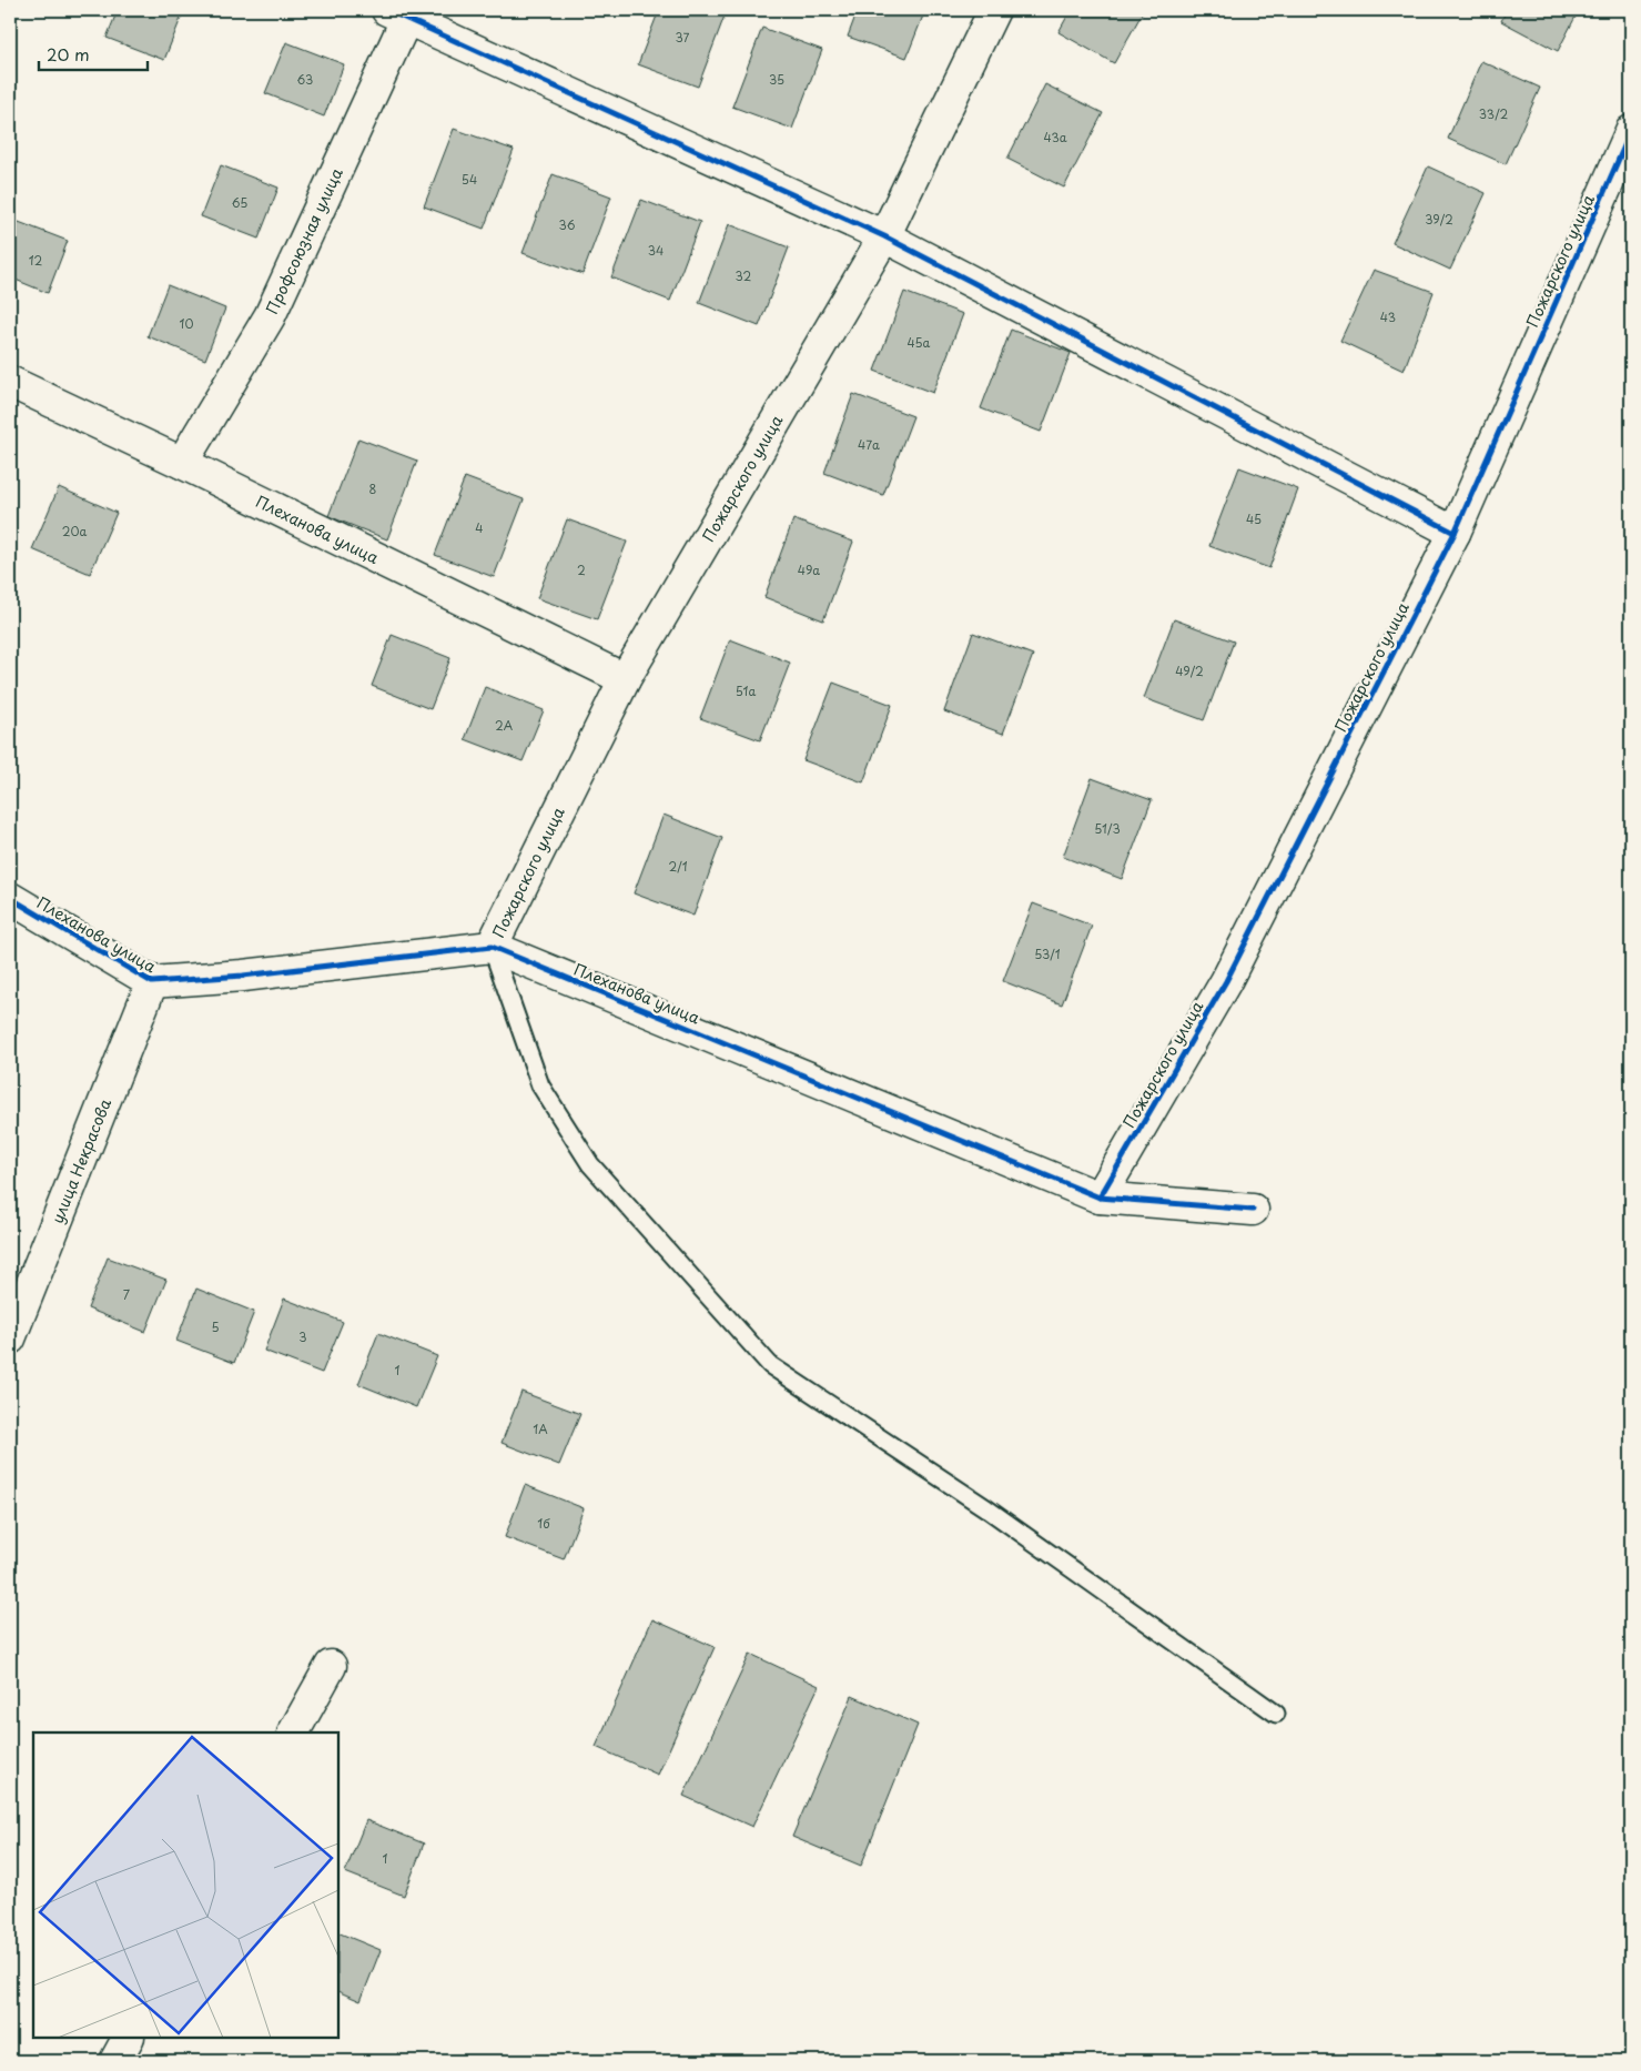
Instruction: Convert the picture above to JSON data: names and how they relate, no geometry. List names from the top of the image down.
{
  "streets": {
    "street": [
      "Профсоюзная улица",
      "Пожарского улица",
      "Плеханова улица",
      "улица Некрасова"
    ]
  },
  "crossings": [
    ["Профсоюзная улица", "Плеханова улица"],
    ["Пожарского улица", "Плеханова улица"],
    ["Плеханова улица", "улица Некрасова"]
  ],
  "house_numbers": [
    "37",
    "63",
    "35",
    "33/2",
    "43а",
    "54",
    "65",
    "39/2",
    "36",
    "34",
    "12",
    "32",
    "43",
    "10",
    "45а",
    "47а",
    "8",
    "45",
    "4",
    "20а",
    "2",
    "49а",
    "49/2",
    "51а",
    "2А",
    "51/3",
    "2/1",
    "53/1",
    "7",
    "5",
    "3",
    "1",
    "1А",
    "1б",
    "1"
  ],
  "scale_bar": "20 m"
}
